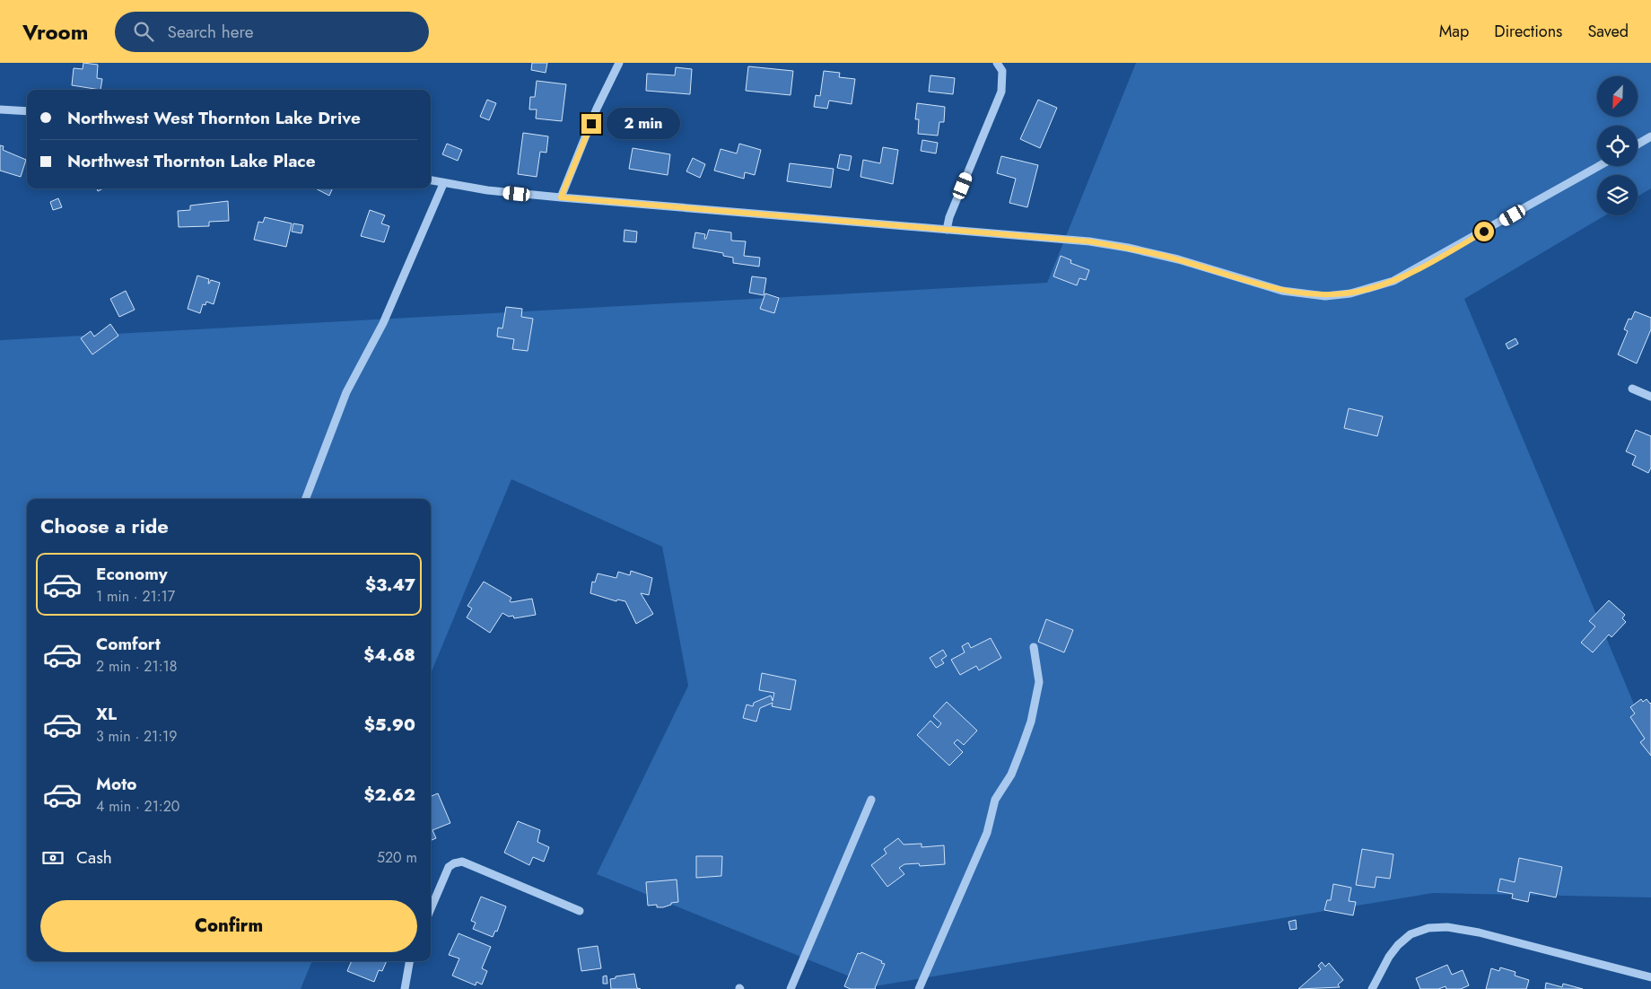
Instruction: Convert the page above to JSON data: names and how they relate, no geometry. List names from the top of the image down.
{
  "north": "bottom left",
  "page": {
    "header": "Vroom",
    "search": "Search here",
    "nav": ["Map", "Directions", "Saved"],
    "banner": ["Northwest West Thornton Lake Drive", "Northwest Thornton Lake Place"],
    "bubble": "2 min",
    "heading": "Choose a ride",
    "list": [
      {
        "name": "Economy",
        "note": "1 min · 21:17",
        "value": "$3.47"
      },
      {
        "name": "Comfort",
        "note": "2 min · 21:18",
        "value": "$4.68"
      },
      {
        "name": "XL",
        "note": "3 min · 21:19",
        "value": "$5.90"
      },
      {
        "name": "Moto",
        "note": "4 min · 21:20",
        "value": "$2.62"
      }
    ],
    "pay": ["Cash", "520 m"],
    "buttons": "Confirm"
  }
}
